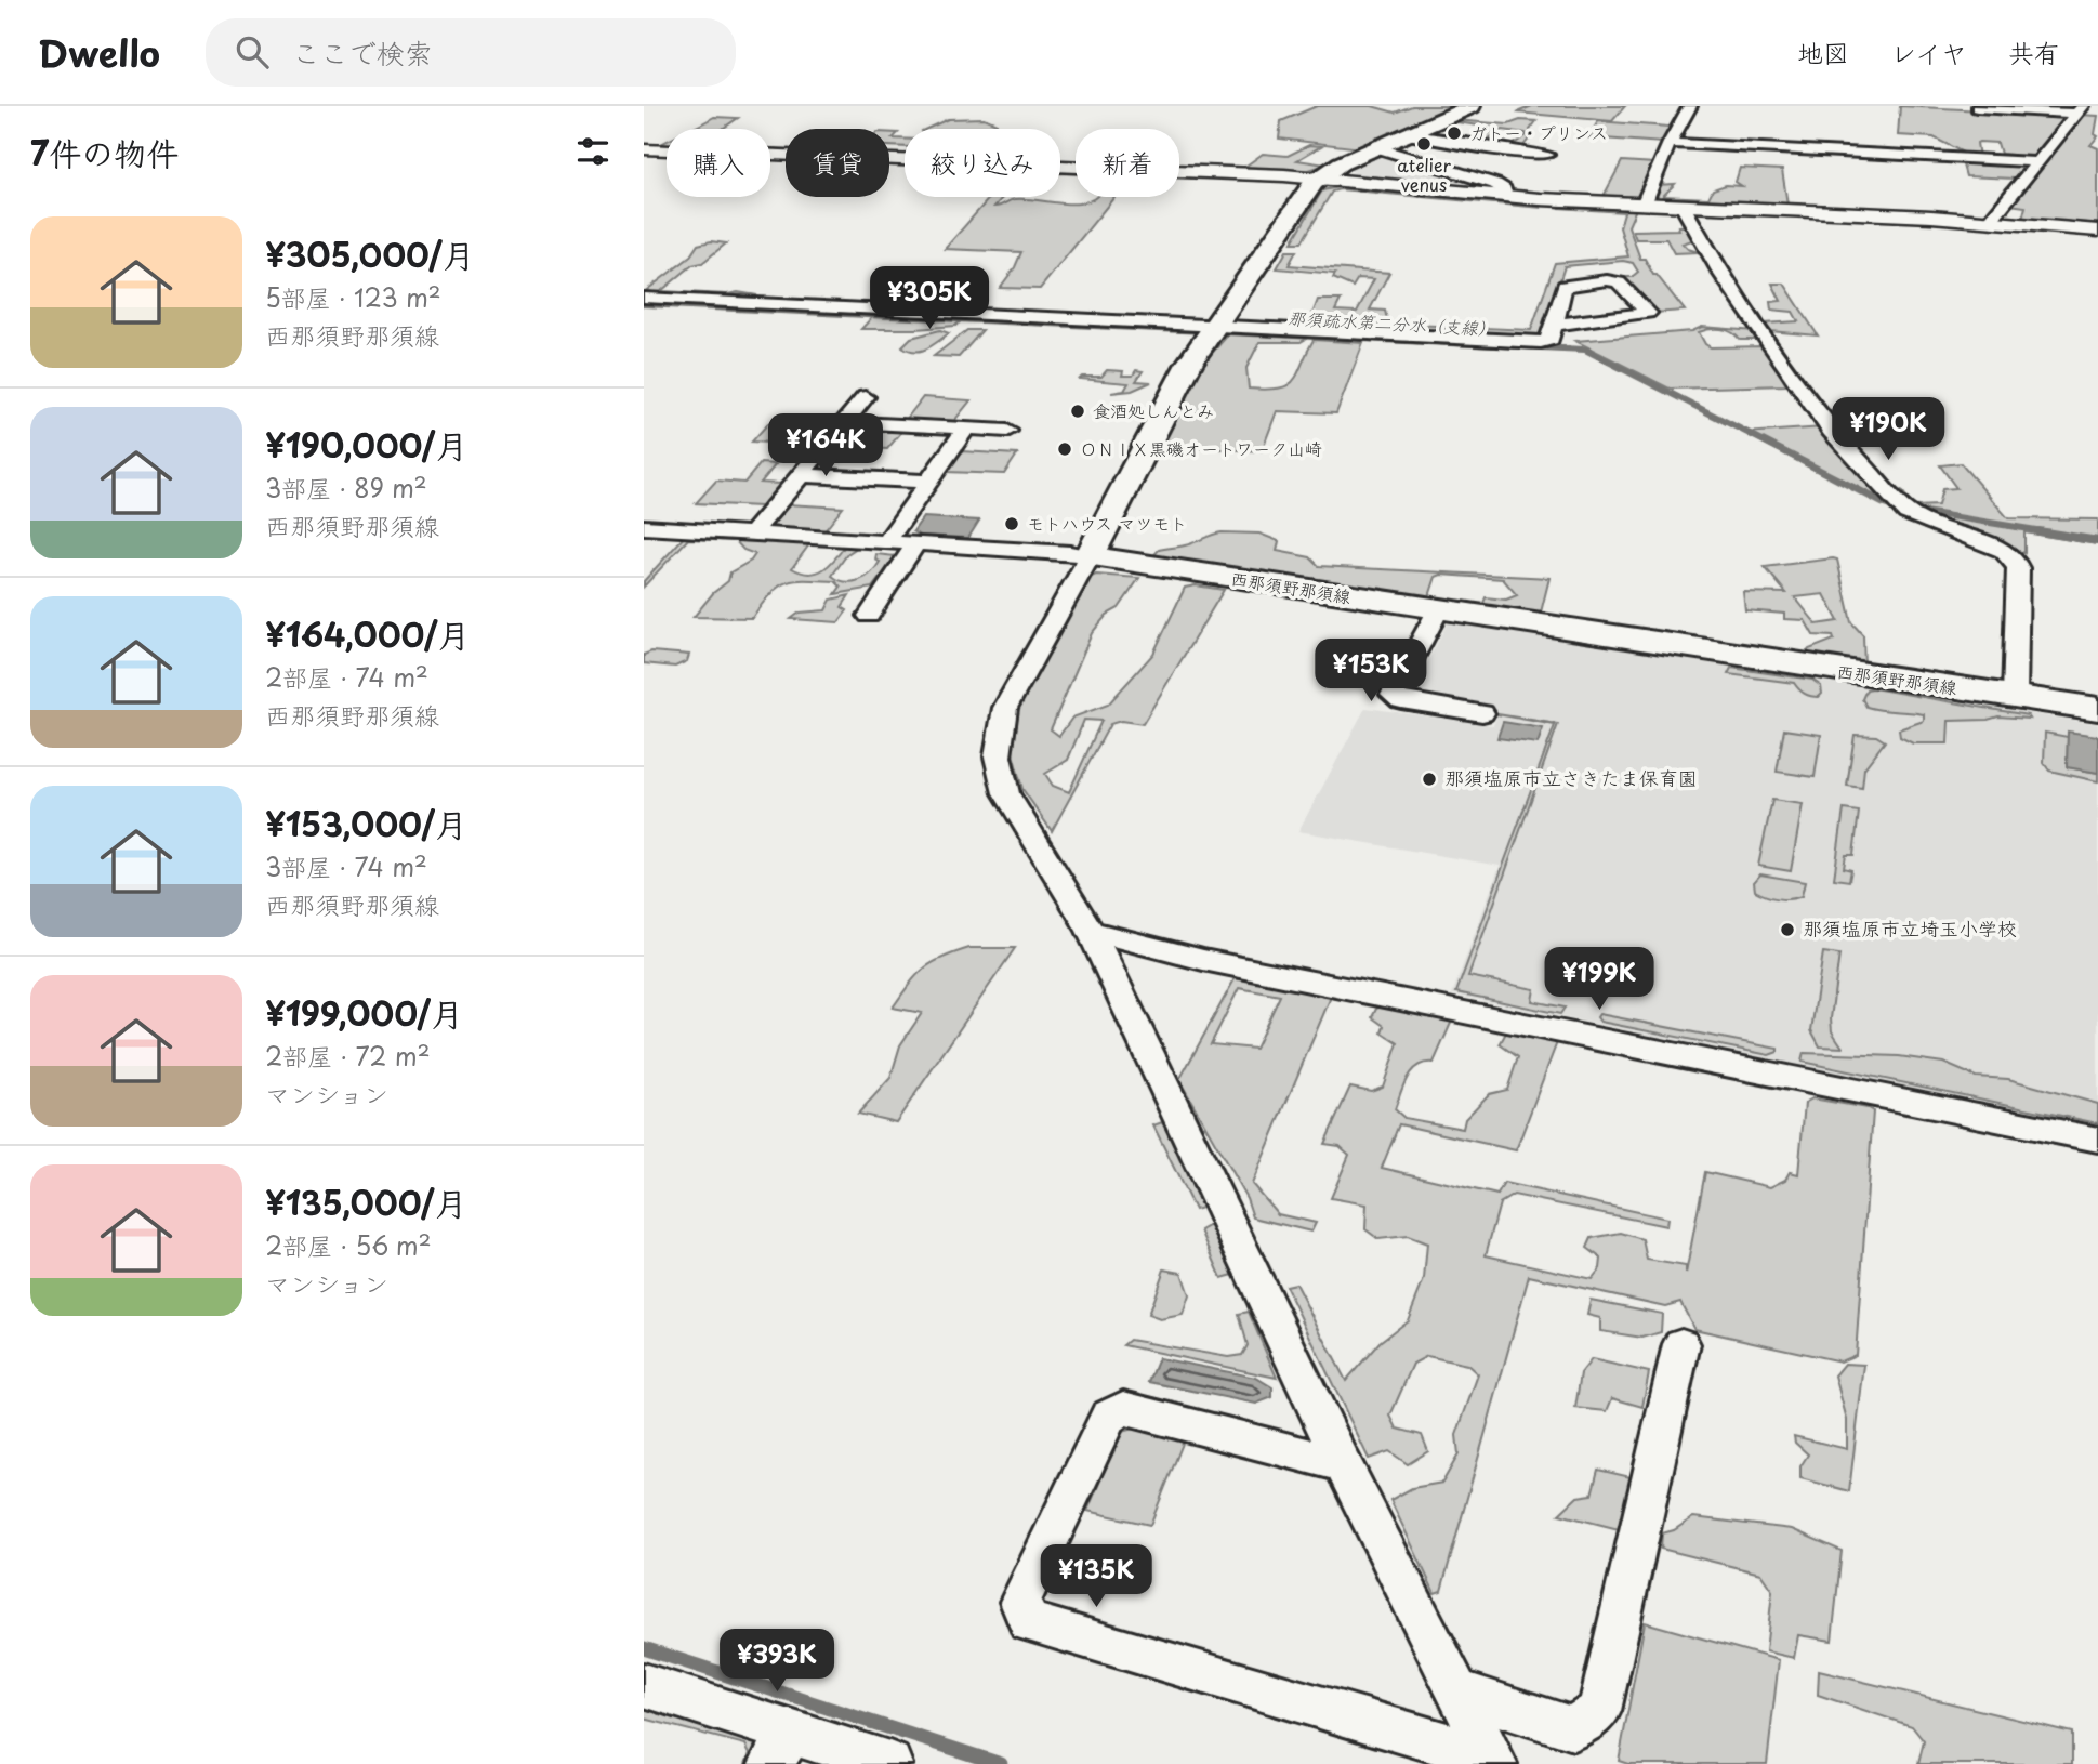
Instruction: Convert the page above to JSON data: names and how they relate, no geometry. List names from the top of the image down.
{
  "streets": {
    "main road": ["西那須野那須線"]
  },
  "water": ["那須疏水第二分水（支線）"],
  "places": [
    "ガトー・プリンス",
    "atelier venus",
    "食酒処しんとみ",
    "ＯＮＩＸ黒磯オートワーク山崎",
    "モトハウス マツモト",
    "那須塩原市立さきたま保育園",
    "那須塩原市立埼玉小学校"
  ],
  "page": {
    "header": "Dwello",
    "search": "ここで検索",
    "nav": ["地図", "レイヤ", "共有"],
    "heading": "7件の物件",
    "chip": [
      "購入",
      "賃貸",
      "絞り込み",
      "新着"
    ],
    "list": [
      {
        "name": "¥305,000/月",
        "note": "5部屋 · 123 m² · 西那須野那須線"
      },
      {
        "name": "¥190,000/月",
        "note": "3部屋 · 89 m² · 西那須野那須線"
      },
      {
        "name": "¥164,000/月",
        "note": "2部屋 · 74 m² · 西那須野那須線"
      },
      {
        "name": "¥153,000/月",
        "note": "3部屋 · 74 m² · 西那須野那須線"
      },
      {
        "name": "¥199,000/月",
        "note": "2部屋 · 72 m² · マンション"
      },
      {
        "name": "¥135,000/月",
        "note": "2部屋 · 56 m² · マンション"
      }
    ],
    "price": [
      "¥305K",
      "¥190K",
      "¥164K",
      "¥153K",
      "¥199K",
      "¥135K",
      "¥393K"
    ]
  }
}
